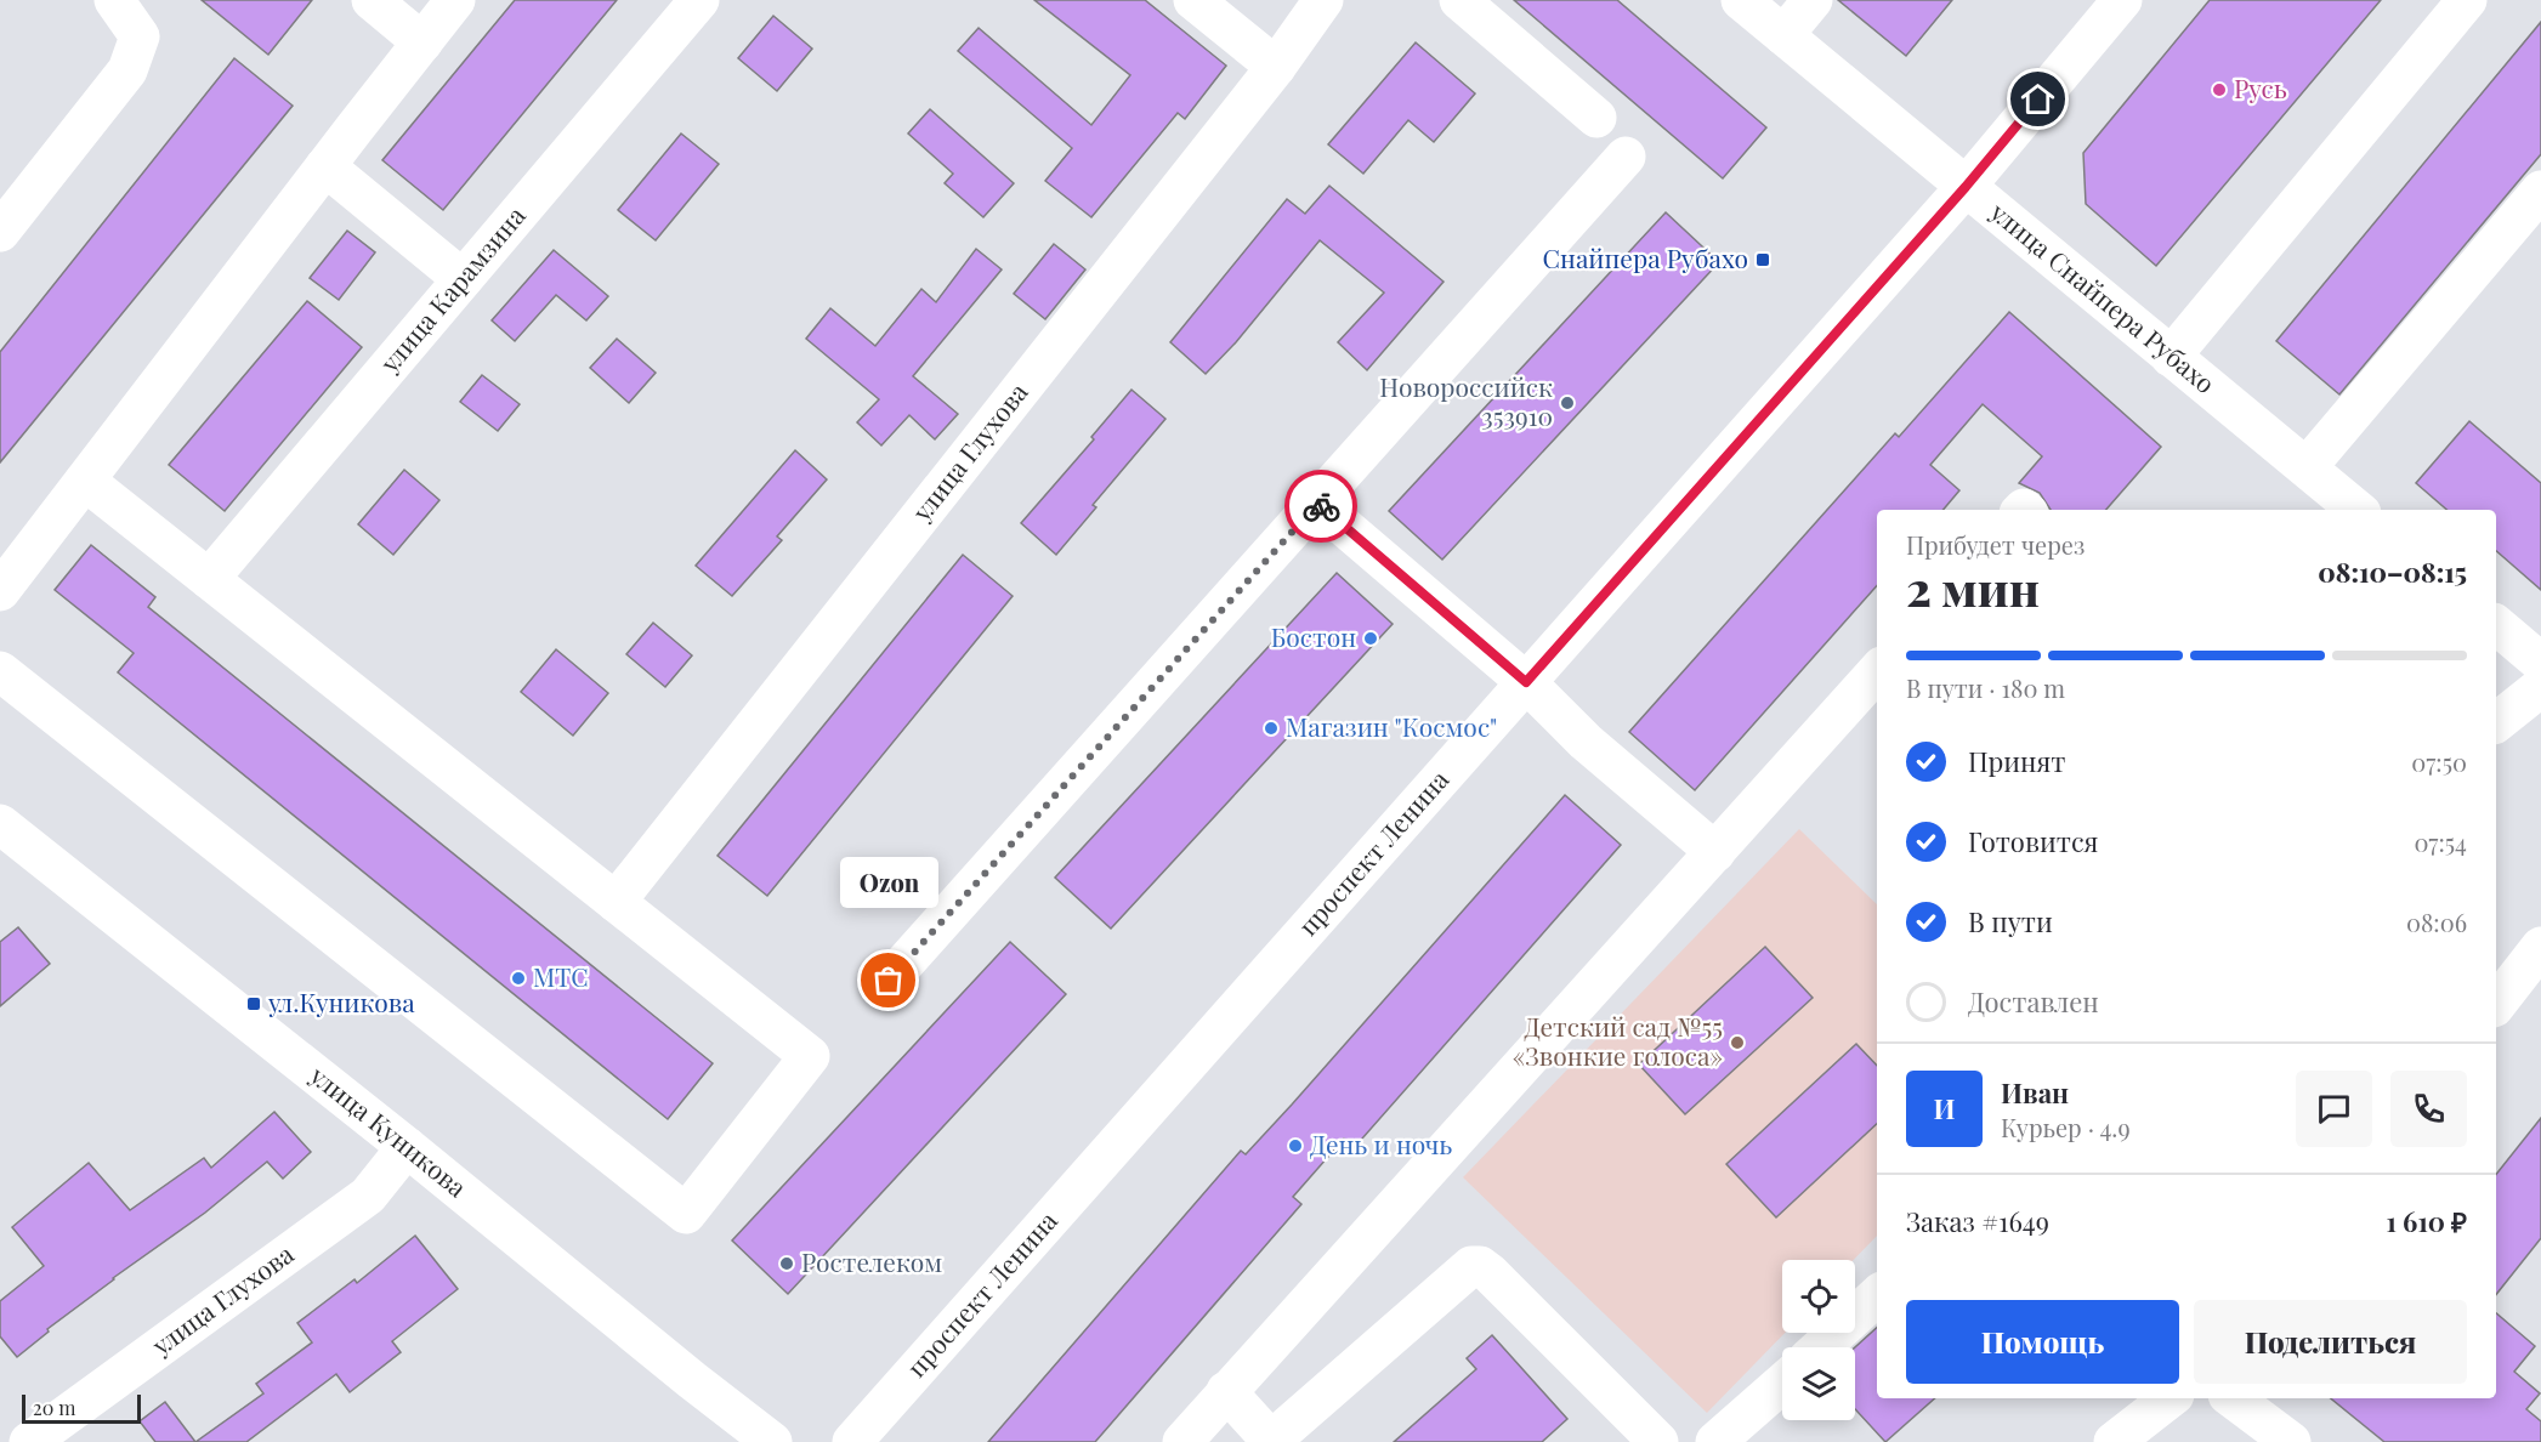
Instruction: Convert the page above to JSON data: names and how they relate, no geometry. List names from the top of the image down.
{
  "streets": {
    "street": [
      "улица Карамзина",
      "улица Снайпера Рубахо",
      "улица Глухова",
      "проспект Ленина",
      "улица Куникова"
    ]
  },
  "crossings": [
    ["улица Снайпера Рубахо", "проспект Ленина"],
    ["улица Глухова", "улица Куникова"]
  ],
  "places": {
    "other": [
      "Русь",
      "Новороссийск 353910",
      "Бостон",
      "Магазин \"Космос\"",
      "МТС",
      "Ozon",
      "Детский сад №55 «Звонкие голоса»",
      "День и ночь",
      "Ростелеком"
    ],
    "transit": ["Снайпера Рубахо", "ул.Куникова"]
  },
  "scale_bar": "20 m",
  "page": {
    "heading": ["2 мин", "Прибудет через", "08:10–08:15"],
    "panel": [
      "Иван",
      "Курьер · 4.9",
      "Заказ #1649",
      "1 610 ₽"
    ],
    "bar": "В пути · 180 m",
    "list": [
      ["Принят", "07:50"],
      ["Готовится", "07:54"],
      ["В пути", "08:06"],
      "Доставлен"
    ],
    "bubble": "Ozon",
    "round": "И",
    "buttons": ["Помощь", "Поделиться"],
    "scale": "20 m"
  }
}
